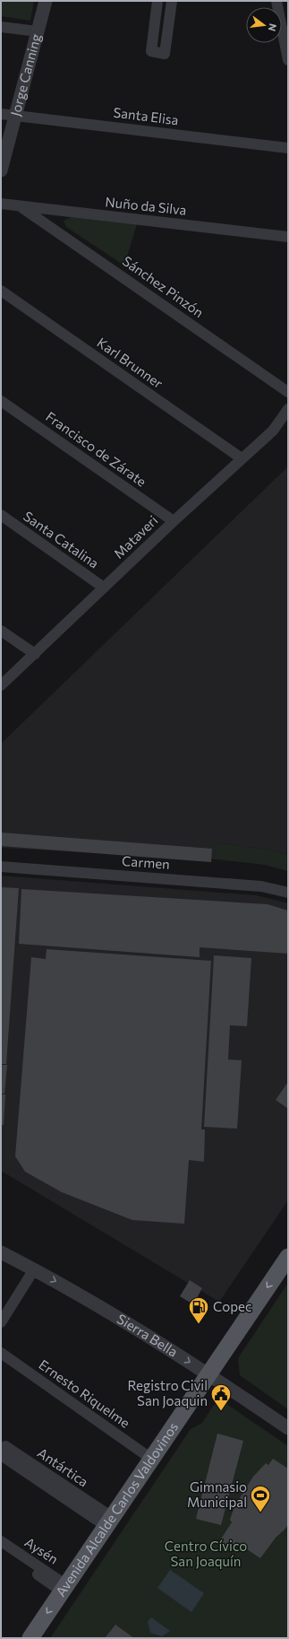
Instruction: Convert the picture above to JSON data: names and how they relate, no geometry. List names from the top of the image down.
{
  "streets": {
    "main road": ["Avenida Alcalde Carlos Valdovinos"],
    "street": [
      "Jorge Canning",
      "Santa Elisa",
      "Nuño da Silva",
      "Sánchez Pinzón",
      "Karl Brunner",
      "Francisco de Zárate",
      "Mataveri",
      "Santa Catalina",
      "Carmen",
      "Sierra Bella",
      "Ernesto Riquelme",
      "Antártica",
      "Aysén"
    ]
  },
  "crossings": [
    ["Jorge Canning", "Santa Elisa"],
    ["Nuño da Silva", "Sánchez Pinzón"],
    ["Karl Brunner", "Mataveri"],
    ["Francisco de Zárate", "Mataveri"],
    ["Mataveri", "Santa Catalina"],
    ["Sierra Bella", "Avenida Alcalde Carlos Valdovinos"],
    ["Ernesto Riquelme", "Avenida Alcalde Carlos Valdovinos"],
    ["Antártica", "Avenida Alcalde Carlos Valdovinos"],
    ["Avenida Alcalde Carlos Valdovinos", "Aysén"]
  ],
  "one_way": ["Sierra Bella", "Avenida Alcalde Carlos Valdovinos"],
  "parks": ["Centro Cívico San Joaquín"],
  "places": {
    "fuel station": ["Copec"],
    "public building": ["Registro Civil San Joaquin"],
    "sports": ["Gimnasio Municipal"]
  },
  "north": "right"
}
